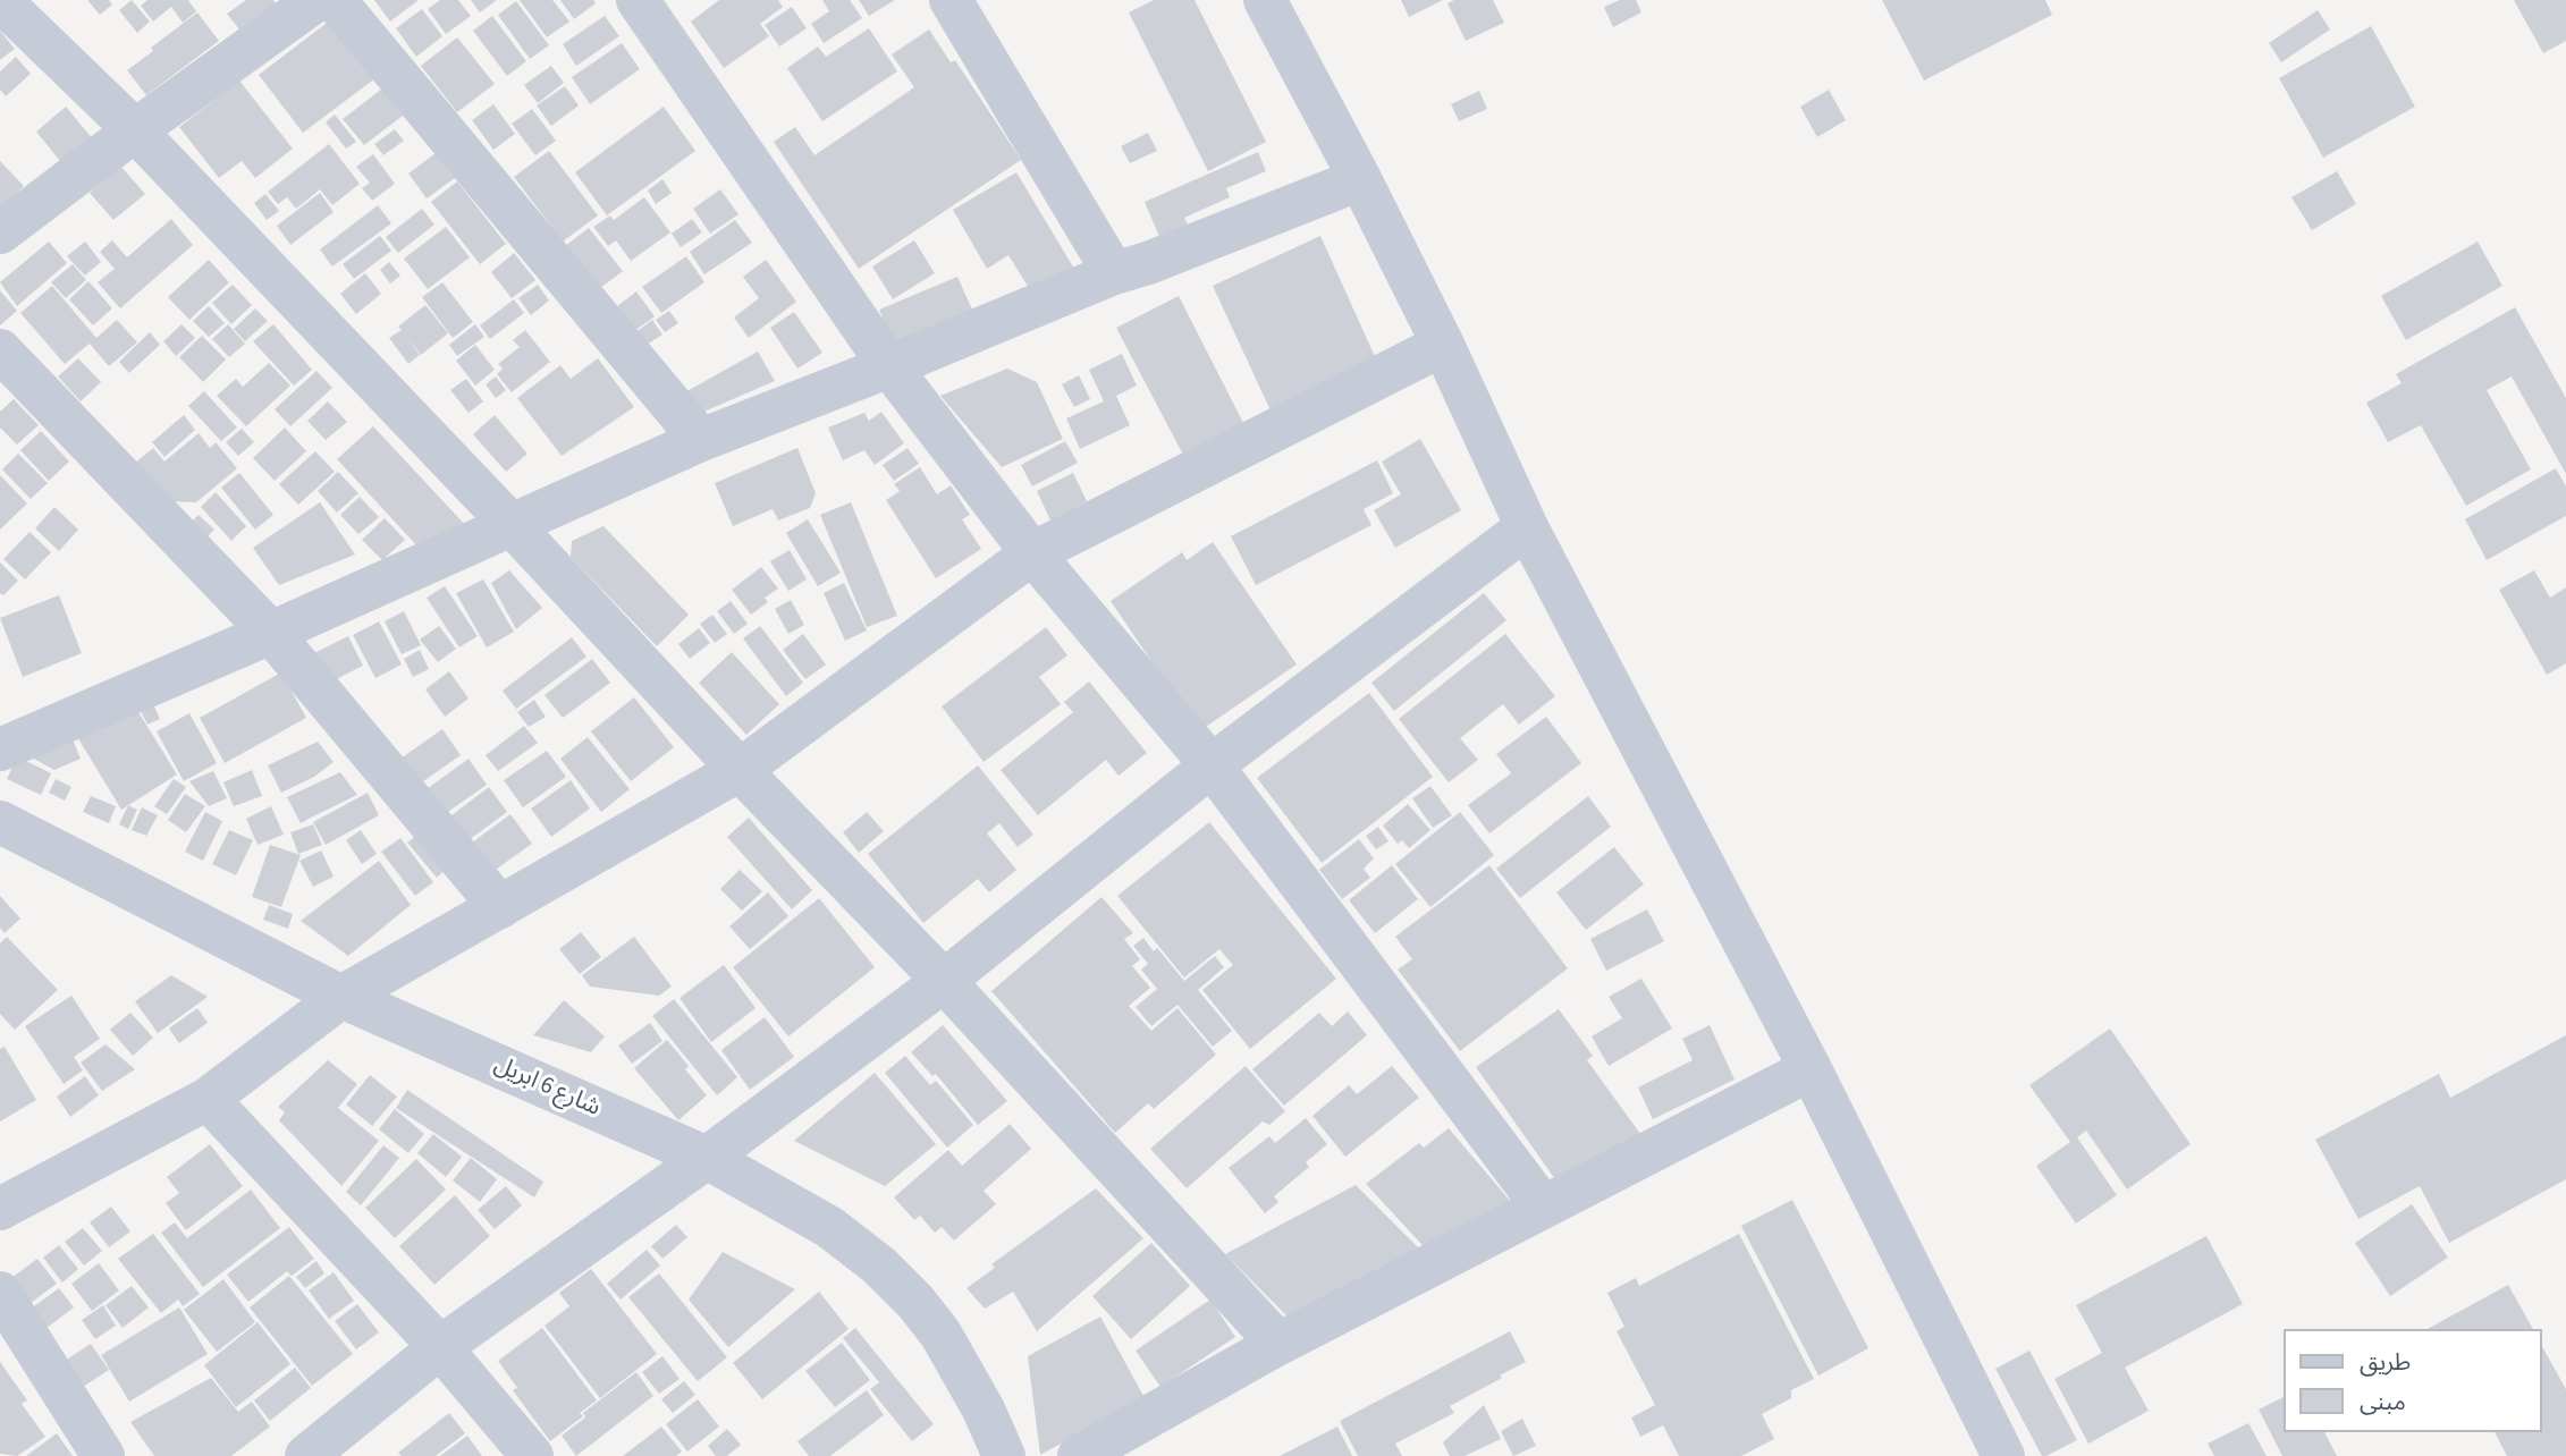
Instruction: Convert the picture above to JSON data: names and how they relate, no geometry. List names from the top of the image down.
{
  "streets": {
    "street": ["شارع 6 ابريل"]
  },
  "legend": ["طريق", "مبنى"]
}
